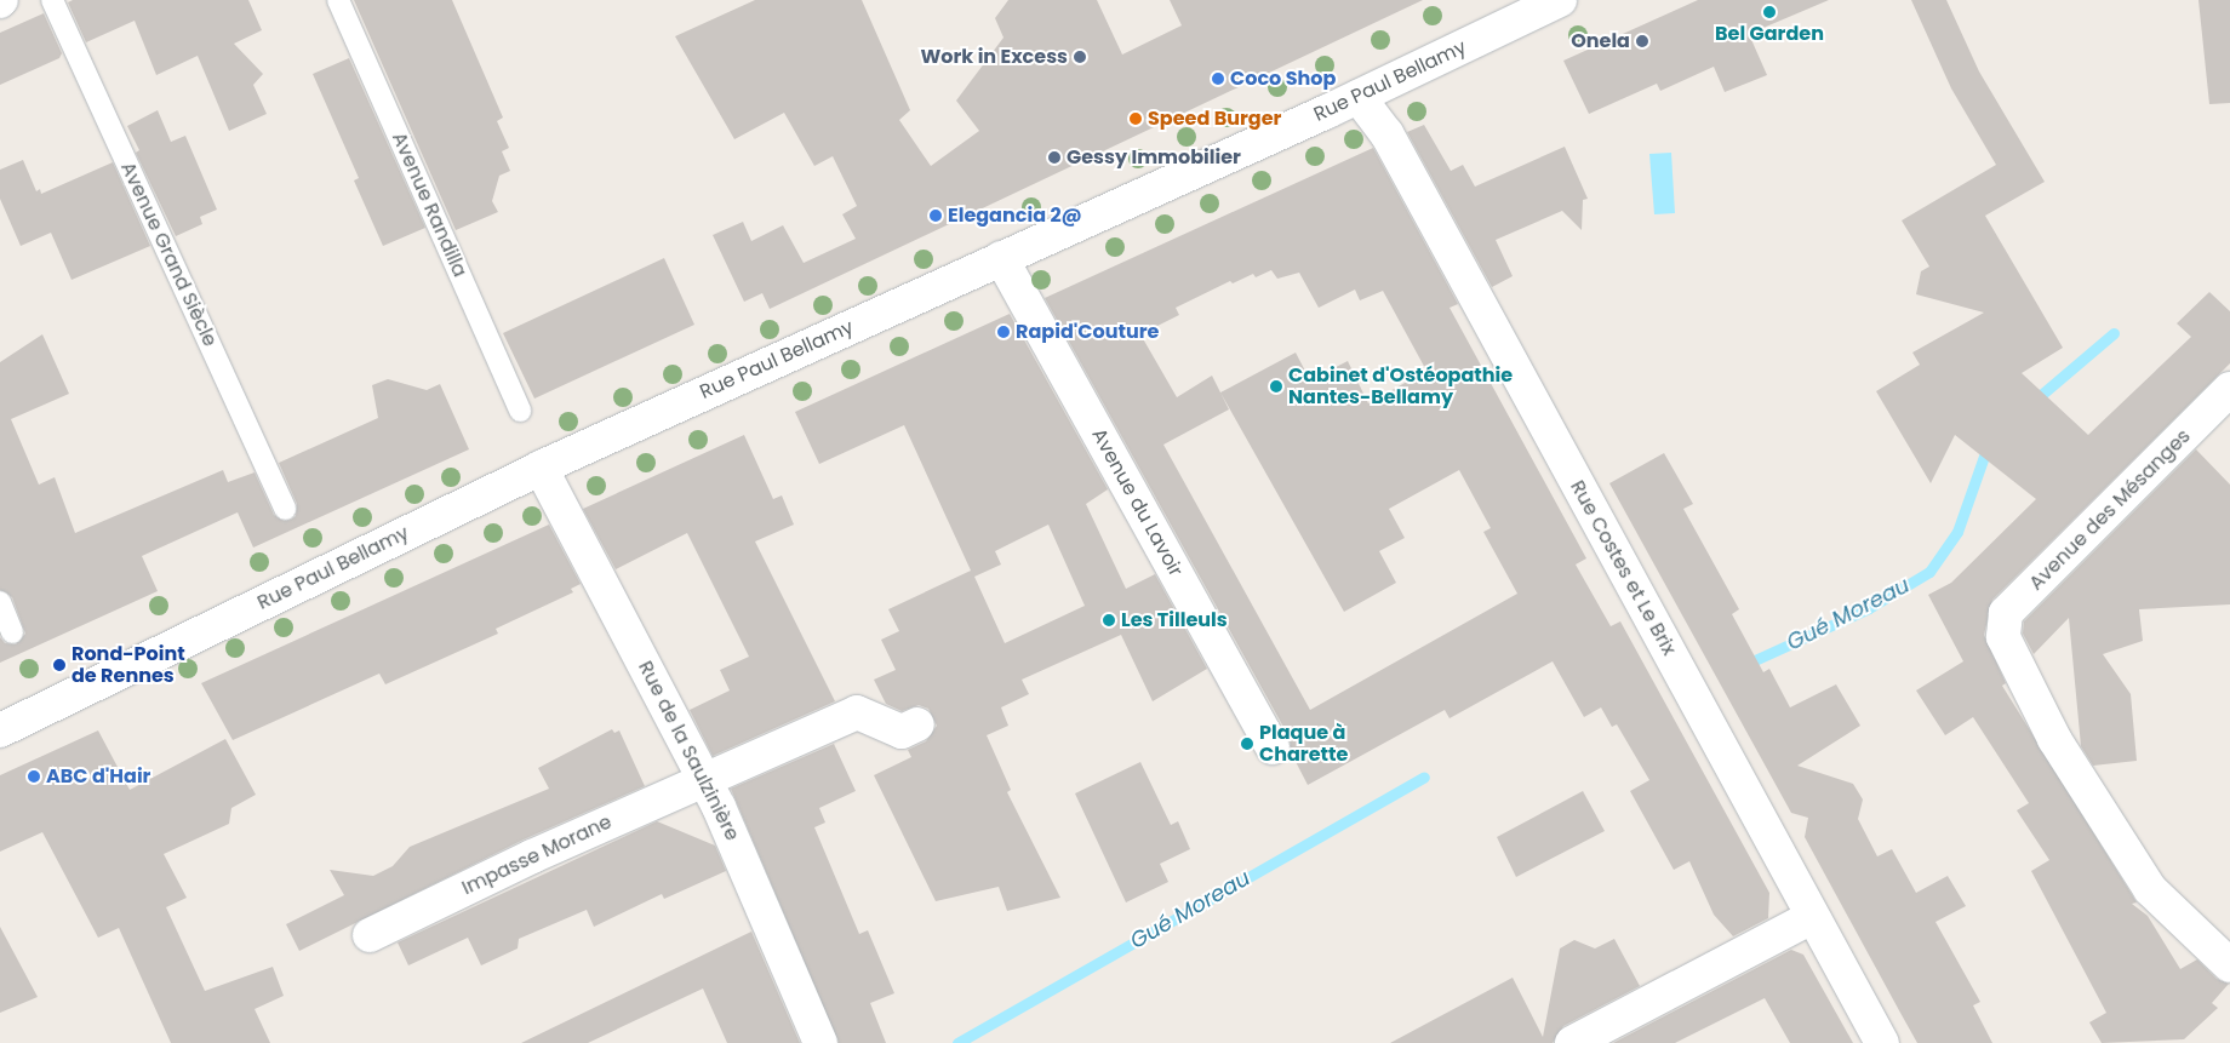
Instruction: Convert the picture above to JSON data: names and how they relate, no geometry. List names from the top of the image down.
{
  "streets": {
    "street": [
      "Rue Paul Bellamy",
      "Avenue du Lavoir",
      "Avenue des Mésanges",
      "Rue Costes et Le Brix",
      "Rue de la Saulzinière",
      "Impasse Morane"
    ],
    "lane": ["Avenue Randilla", "Avenue Grand Siècle"]
  },
  "crossings": [
    ["Rue Paul Bellamy", "Avenue du Lavoir"],
    ["Rue Paul Bellamy", "Rue Costes et Le Brix"],
    ["Rue Paul Bellamy", "Rue de la Saulzinière"],
    ["Rue de la Saulzinière", "Impasse Morane"]
  ],
  "water": ["Gué Moreau"],
  "places": [
    "Bel Garden",
    "Onela",
    "Work in Excess",
    "Coco Shop",
    "Speed Burger",
    "Gessy Immobilier",
    "Elegancia 2@",
    "Rapid'Couture",
    "Cabinet d'Ostéopathie Nantes-Bellamy",
    "Les Tilleuls",
    "Rond-Point de Rennes",
    "Plaque à Charette",
    "ABC d'Hair"
  ]
}
